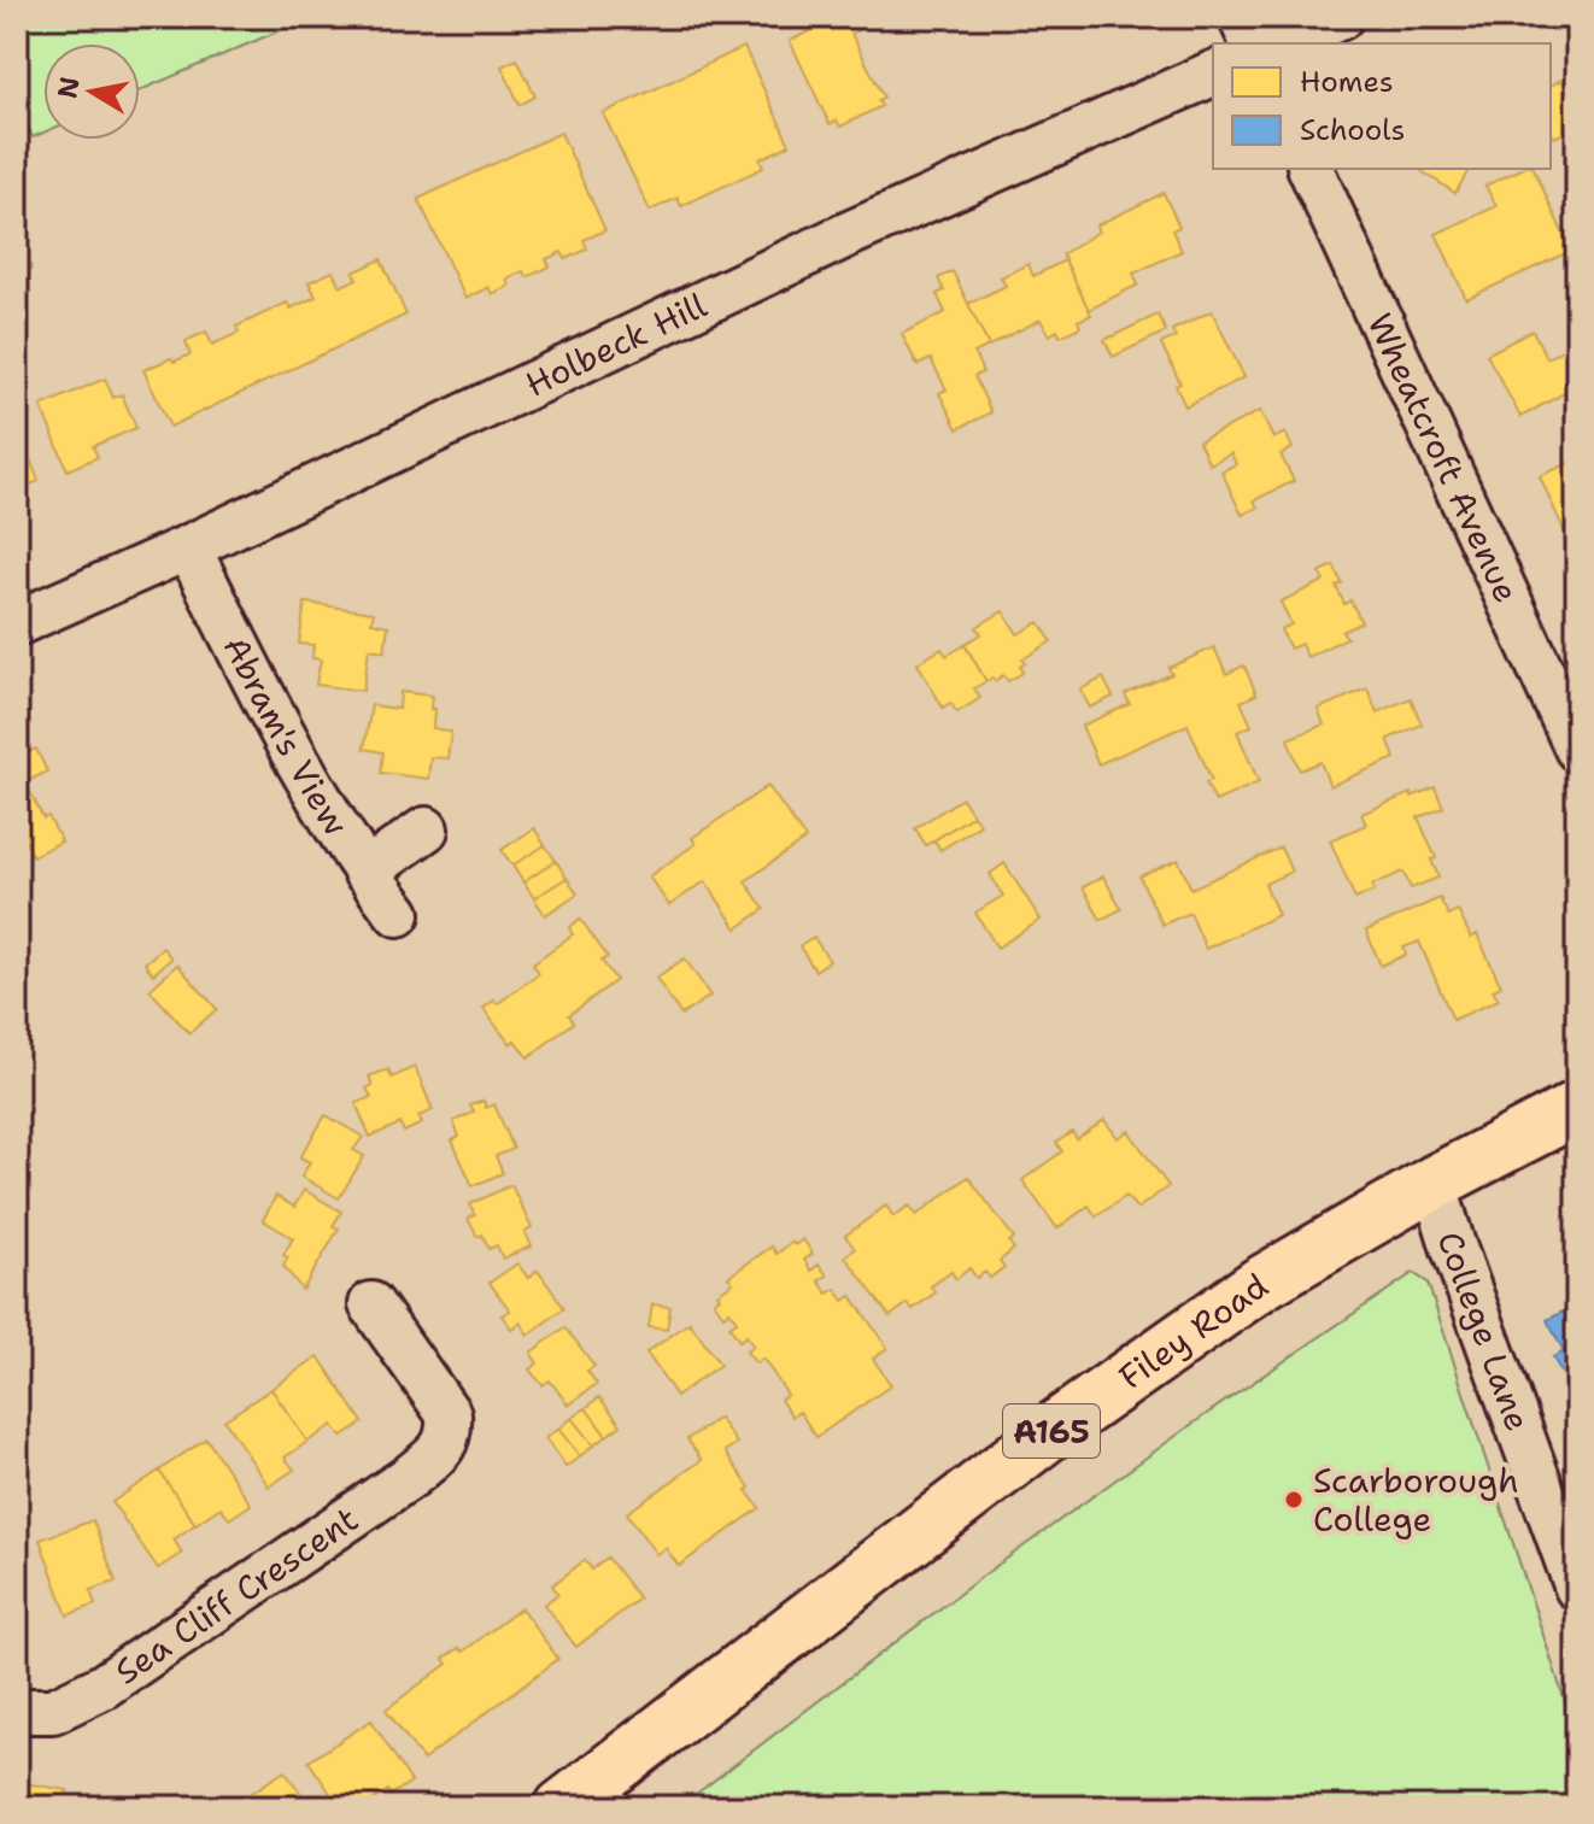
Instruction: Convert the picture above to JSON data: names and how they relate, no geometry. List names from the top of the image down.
{
  "streets": {
    "highway": ["Filey Road", "A165"],
    "street": [
      "Holbeck Hill",
      "Wheatcroft Avenue",
      "Abram's View",
      "College Lane",
      "Sea Cliff Crescent"
    ]
  },
  "crossings": [
    ["Holbeck Hill", "Abram's View"],
    ["Filey Road", "College Lane"]
  ],
  "places": ["Scarborough College"],
  "legend": ["Homes", "Schools"],
  "north": "left"
}
